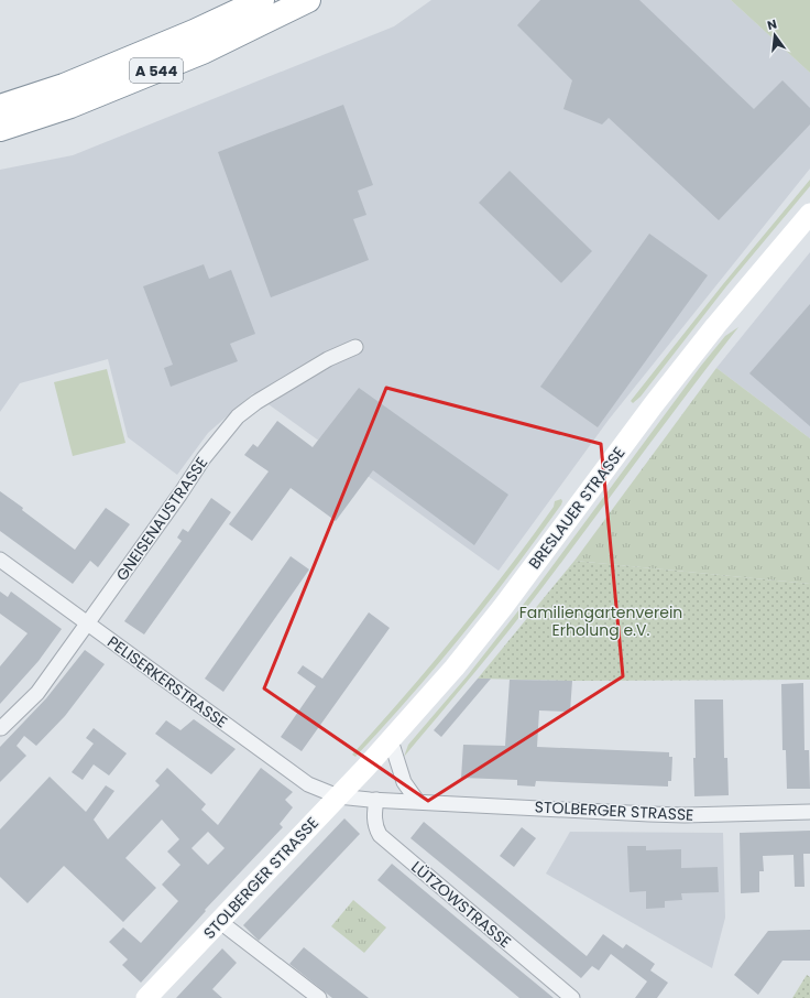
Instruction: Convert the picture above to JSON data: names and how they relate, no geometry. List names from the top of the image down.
{
  "streets": {
    "highway": ["A 544"],
    "main road": ["BRESLAUER STRASSE", "STOLBERGER STRASSE"],
    "street": ["GNEISENAUSTRASSE", "PELISERKERSTRASSE", "LÜTZOWSTRASSE"]
  },
  "crossings": [
    ["BRESLAUER STRASSE", "PELISERKERSTRASSE"],
    ["BRESLAUER STRASSE", "STOLBERGER STRASSE"],
    ["GNEISENAUSTRASSE", "PELISERKERSTRASSE"],
    ["PELISERKERSTRASSE", "STOLBERGER STRASSE"],
    ["STOLBERGER STRASSE", "LÜTZOWSTRASSE"]
  ],
  "parks": ["Familiengartenverein Erholung e.V."],
  "north": "top"
}
